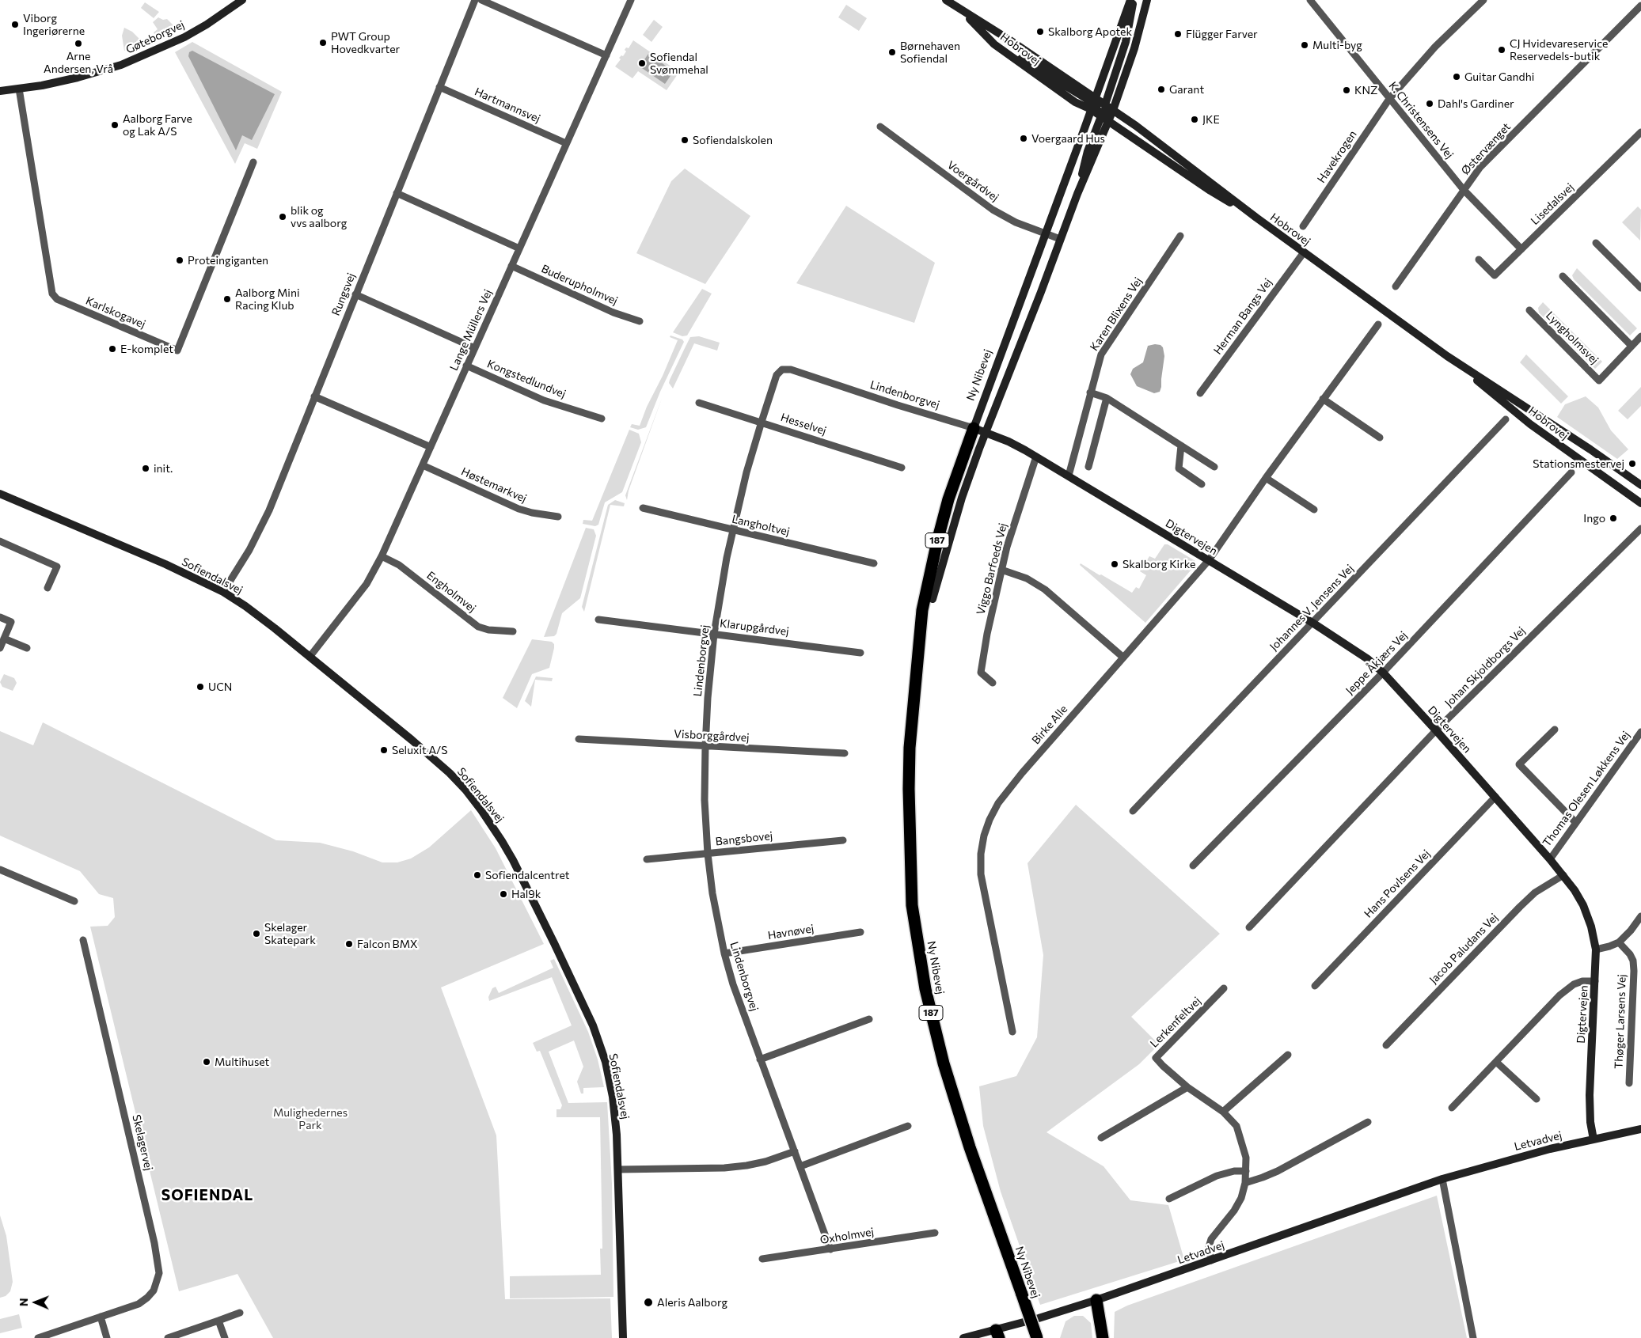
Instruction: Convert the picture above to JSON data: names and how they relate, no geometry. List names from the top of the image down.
{
  "streets": {
    "highway": ["Ny Nibevej", "187"],
    "street": [
      "Gøteborgvej",
      "Hobrovej",
      "Hartmannsvej",
      "K. Christensens Vej",
      "Østervænget",
      "Havekrogen",
      "Voergårdvej",
      "Lisedalsvej",
      "Buderupholmvej",
      "Rungsvej",
      "Karlskogavej",
      "Karen Blixens Vej",
      "Herman Bangs Vej",
      "Lange Müllers Vej",
      "Lyngholmsvej",
      "Kongstedlundvej",
      "Lindenborgvej",
      "Hesselvej",
      "Høstemarkvej",
      "Langholtvej",
      "Digtervejen",
      "Viggo Barfoeds Vej",
      "Sofiendalsvej",
      "Engholmvej",
      "Johannes V. Jensens Vej",
      "Klarupgårdvej",
      "Jeppe Åkjærs Vej",
      "Johan Skjoldborgs Vej",
      "Birke Alle",
      "Visborggårdvej",
      "Thomas Olesen Løkkens Vej",
      "Bangsbovej",
      "Hans Povlsens Vej",
      "Havnøvej",
      "Jacob Paludans Vej",
      "Thøger Larsens Vej",
      "Lerkenfeltvej",
      "Letvadvej",
      "Skelagervej",
      "Oxholmvej"
    ]
  },
  "crossings": [
    ["Gøteborgvej", "Karlskogavej"],
    ["Hobrovej", "Herman Bangs Vej"],
    ["Hobrovej", "Ny Nibevej"],
    ["Hobrovej", "187"],
    ["Hartmannsvej", "Rungsvej"],
    ["Hartmannsvej", "Lange Müllers Vej"],
    ["K. Christensens Vej", "Østervænget"],
    ["K. Christensens Vej", "Havekrogen"],
    ["K. Christensens Vej", "Lisedalsvej"],
    ["Voergårdvej", "Ny Nibevej"],
    ["Buderupholmvej", "Lange Müllers Vej"],
    ["Rungsvej", "Sofiendalsvej"],
    ["Karen Blixens Vej", "Digtervejen"],
    ["Lange Müllers Vej", "Kongstedlundvej"],
    ["Lange Müllers Vej", "Høstemarkvej"],
    ["Lange Müllers Vej", "Sofiendalsvej"],
    ["Lange Müllers Vej", "Engholmvej"],
    ["Ny Nibevej", "Lindenborgvej"],
    ["Ny Nibevej", "Digtervejen"],
    ["Ny Nibevej", "187"],
    ["Lindenborgvej", "Hesselvej"],
    ["Lindenborgvej", "Langholtvej"],
    ["Lindenborgvej", "Digtervejen"],
    ["Lindenborgvej", "Klarupgårdvej"],
    ["Lindenborgvej", "Visborggårdvej"],
    ["Lindenborgvej", "Bangsbovej"],
    ["Lindenborgvej", "Havnøvej"],
    ["Lindenborgvej", "Oxholmvej"],
    ["Digtervejen", "Viggo Barfoeds Vej"],
    ["Digtervejen", "Johannes V. Jensens Vej"],
    ["Digtervejen", "Jeppe Åkjærs Vej"],
    ["Digtervejen", "Johan Skjoldborgs Vej"],
    ["Digtervejen", "Birke Alle"],
    ["Digtervejen", "Thomas Olesen Løkkens Vej"],
    ["Digtervejen", "Hans Povlsens Vej"],
    ["Digtervejen", "Jacob Paludans Vej"],
    ["Digtervejen", "Letvadvej"],
    ["Lerkenfeltvej", "Letvadvej"]
  ],
  "districts": ["SOFIENDAL"],
  "parks": ["Mulighedernes Park"],
  "places": [
    "Viborg Ingeriørerne",
    "Skalborg Apotek",
    "Flügger Farver",
    "PWT Group Hovedkvarter",
    "Arne Andersen, Vrå",
    "Multi-byg",
    "CJ Hvidevareservice Reservedels-butik",
    "Børnehaven Sofiendal",
    "Sofiendal Svømmehal",
    "Guitar Gandhi",
    "Garant",
    "KNZ",
    "Dahl's Gardiner",
    "JKE",
    "Aalborg Farve og Lak A/S",
    "Voergaard Hus",
    "Sofiendalskolen",
    "blik og vvs aalborg",
    "Proteingiganten",
    "Aalborg Mini Racing Klub",
    "E-komplet",
    "Stationsmestervej",
    "init.",
    "Ingo",
    "Skalborg Kirke",
    "UCN",
    "Seluxit A/S",
    "Sofiendalcentret",
    "Hal9k",
    "Skelager Skatepark",
    "Falcon BMX",
    "Multihuset",
    "Aleris Aalborg"
  ],
  "north": "left"
}
